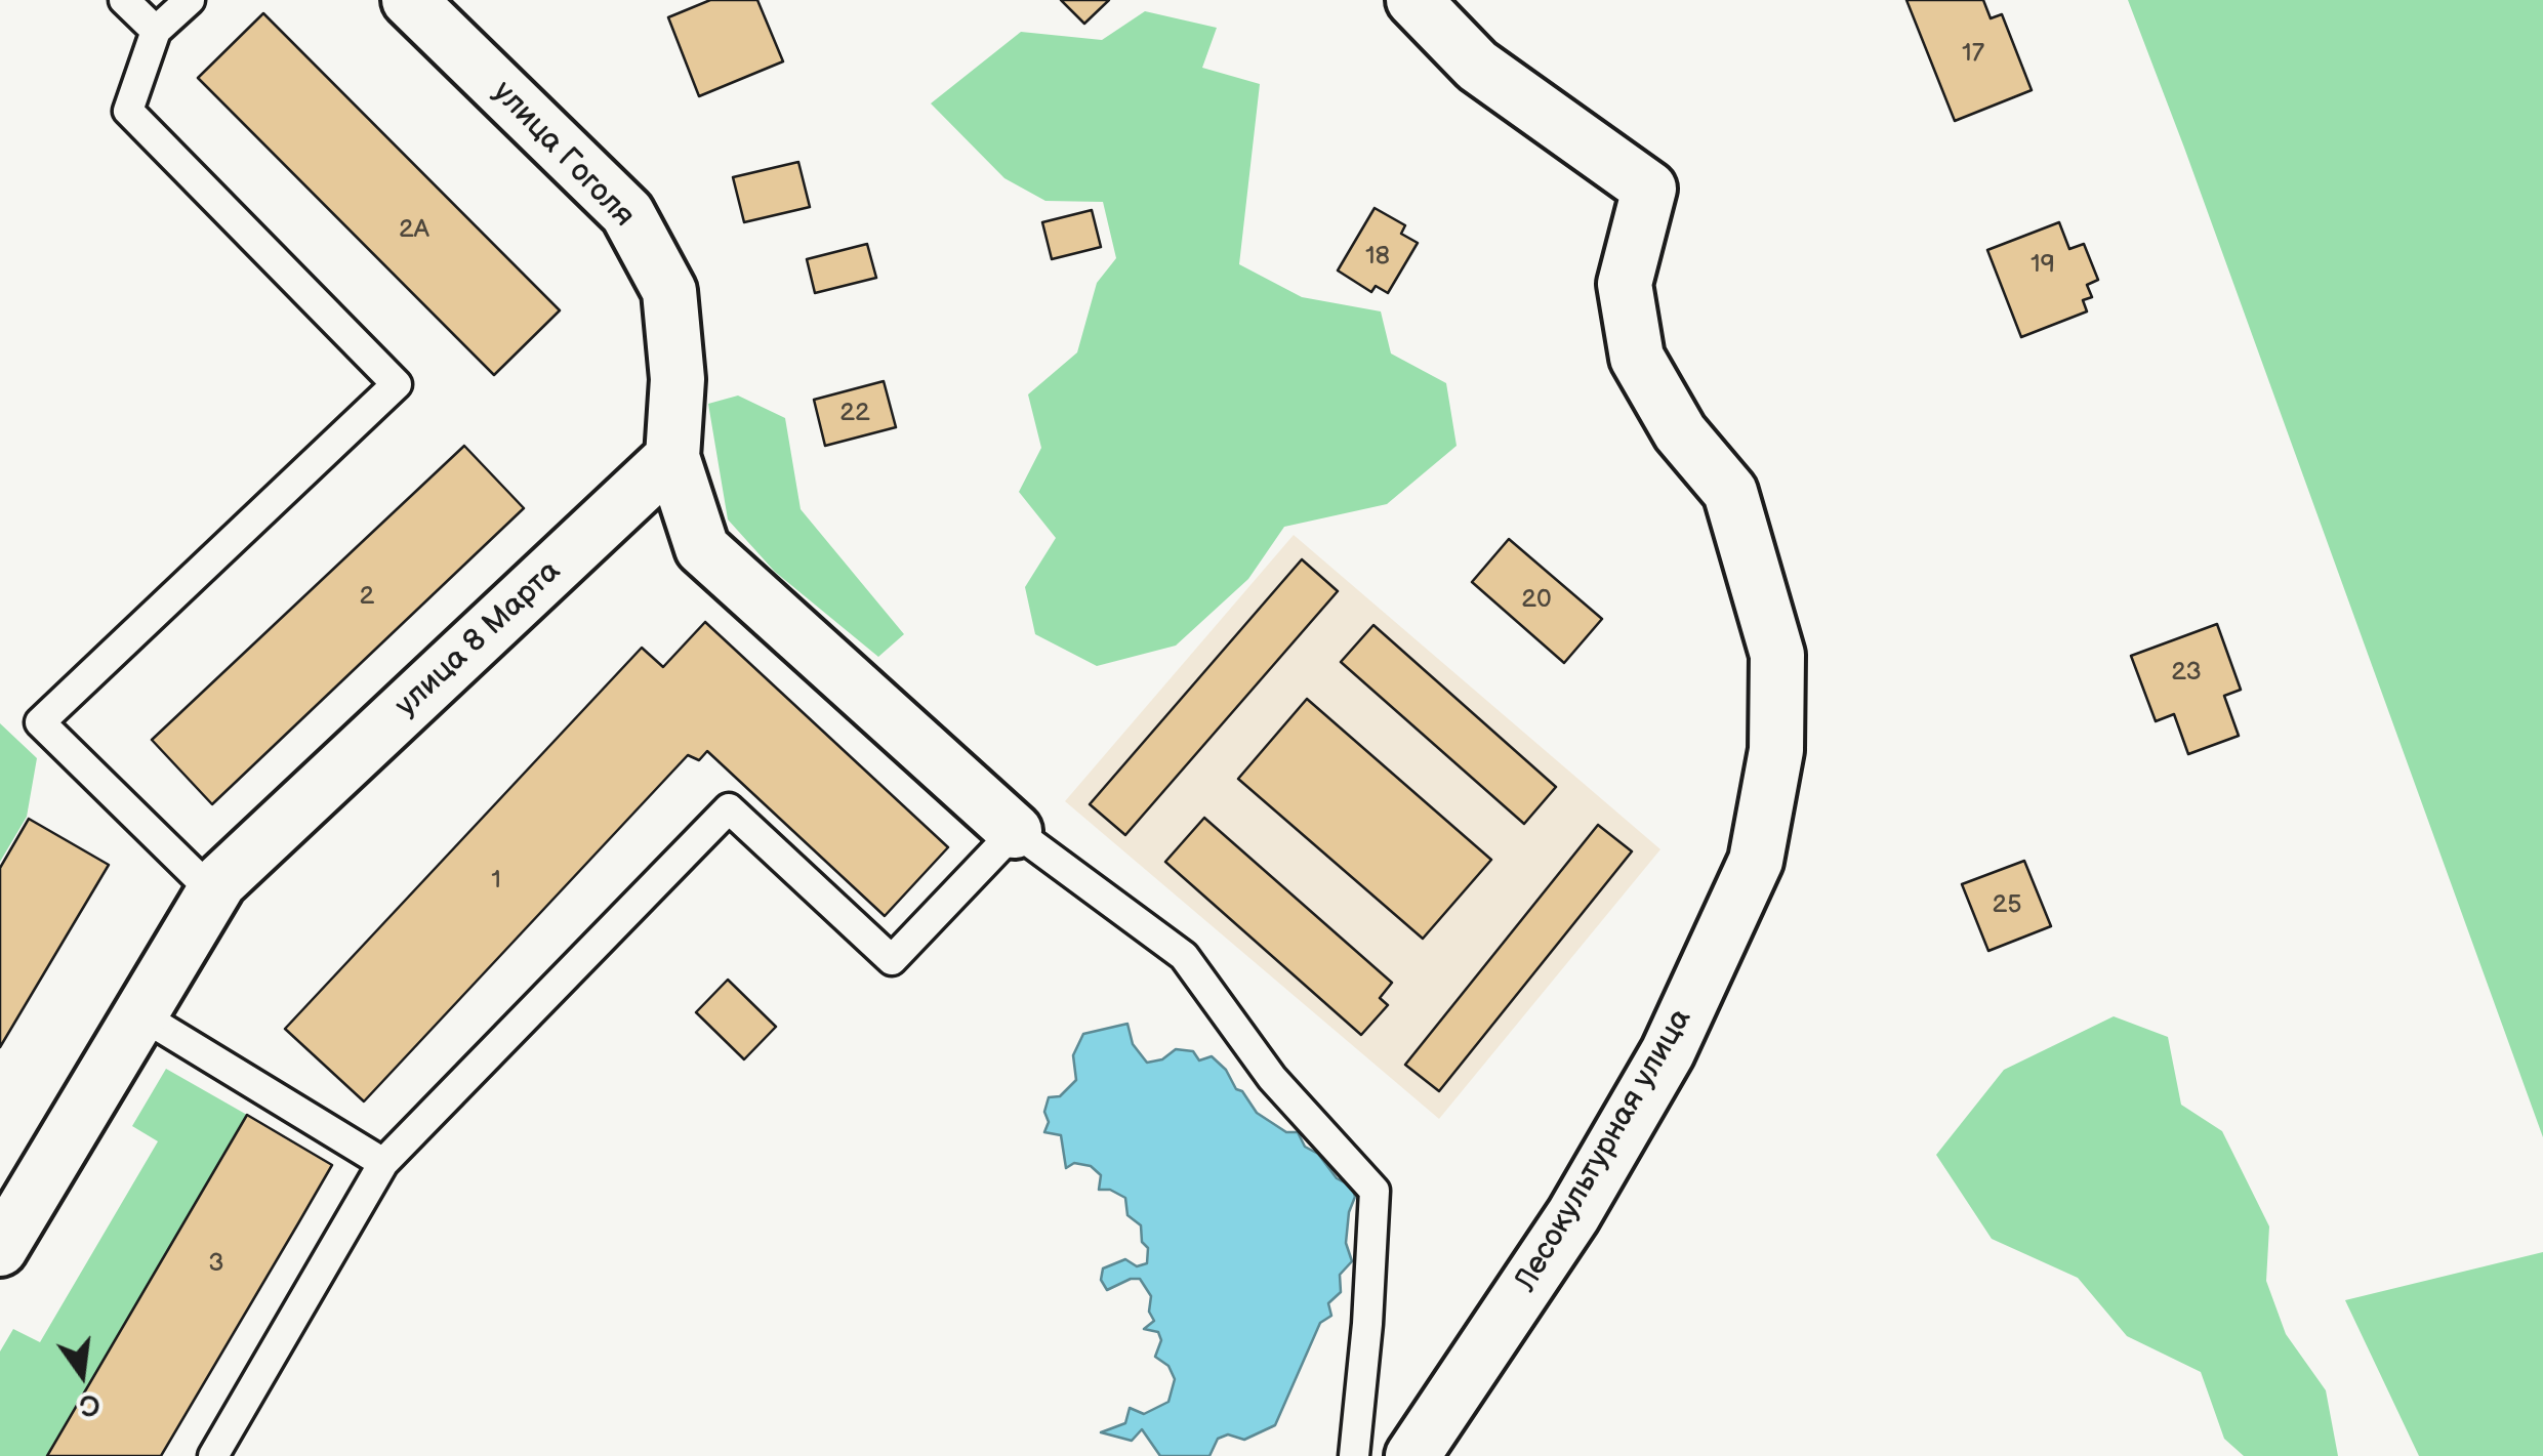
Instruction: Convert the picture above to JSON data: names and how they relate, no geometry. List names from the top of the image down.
{
  "streets": {
    "street": ["улица Гоголя", "улица 8 Марта", "Лесокультурная улица"]
  },
  "crossings": [
    ["улица Гоголя", "улица 8 Марта"]
  ],
  "house_numbers": [
    "17",
    "2А",
    "18",
    "19",
    "22",
    "2",
    "20",
    "23",
    "1",
    "25",
    "3"
  ],
  "north": "bottom"
}
